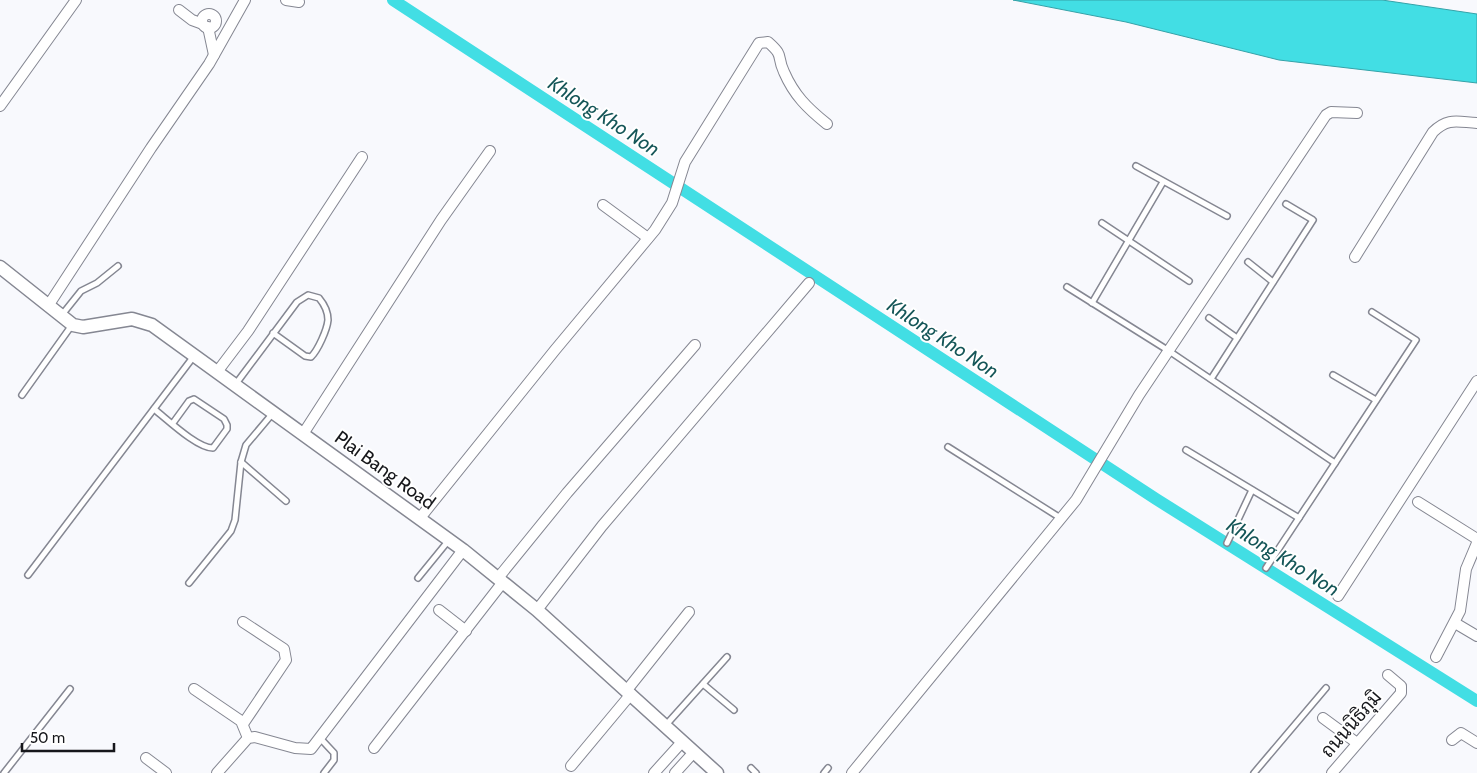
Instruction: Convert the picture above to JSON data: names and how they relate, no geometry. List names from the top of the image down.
{
  "streets": {
    "street": ["Plai Bang Road", "ถนนนิธิภุมิ"]
  },
  "water": ["Khlong Kho Non"],
  "scale_bar": "50 m"
}
